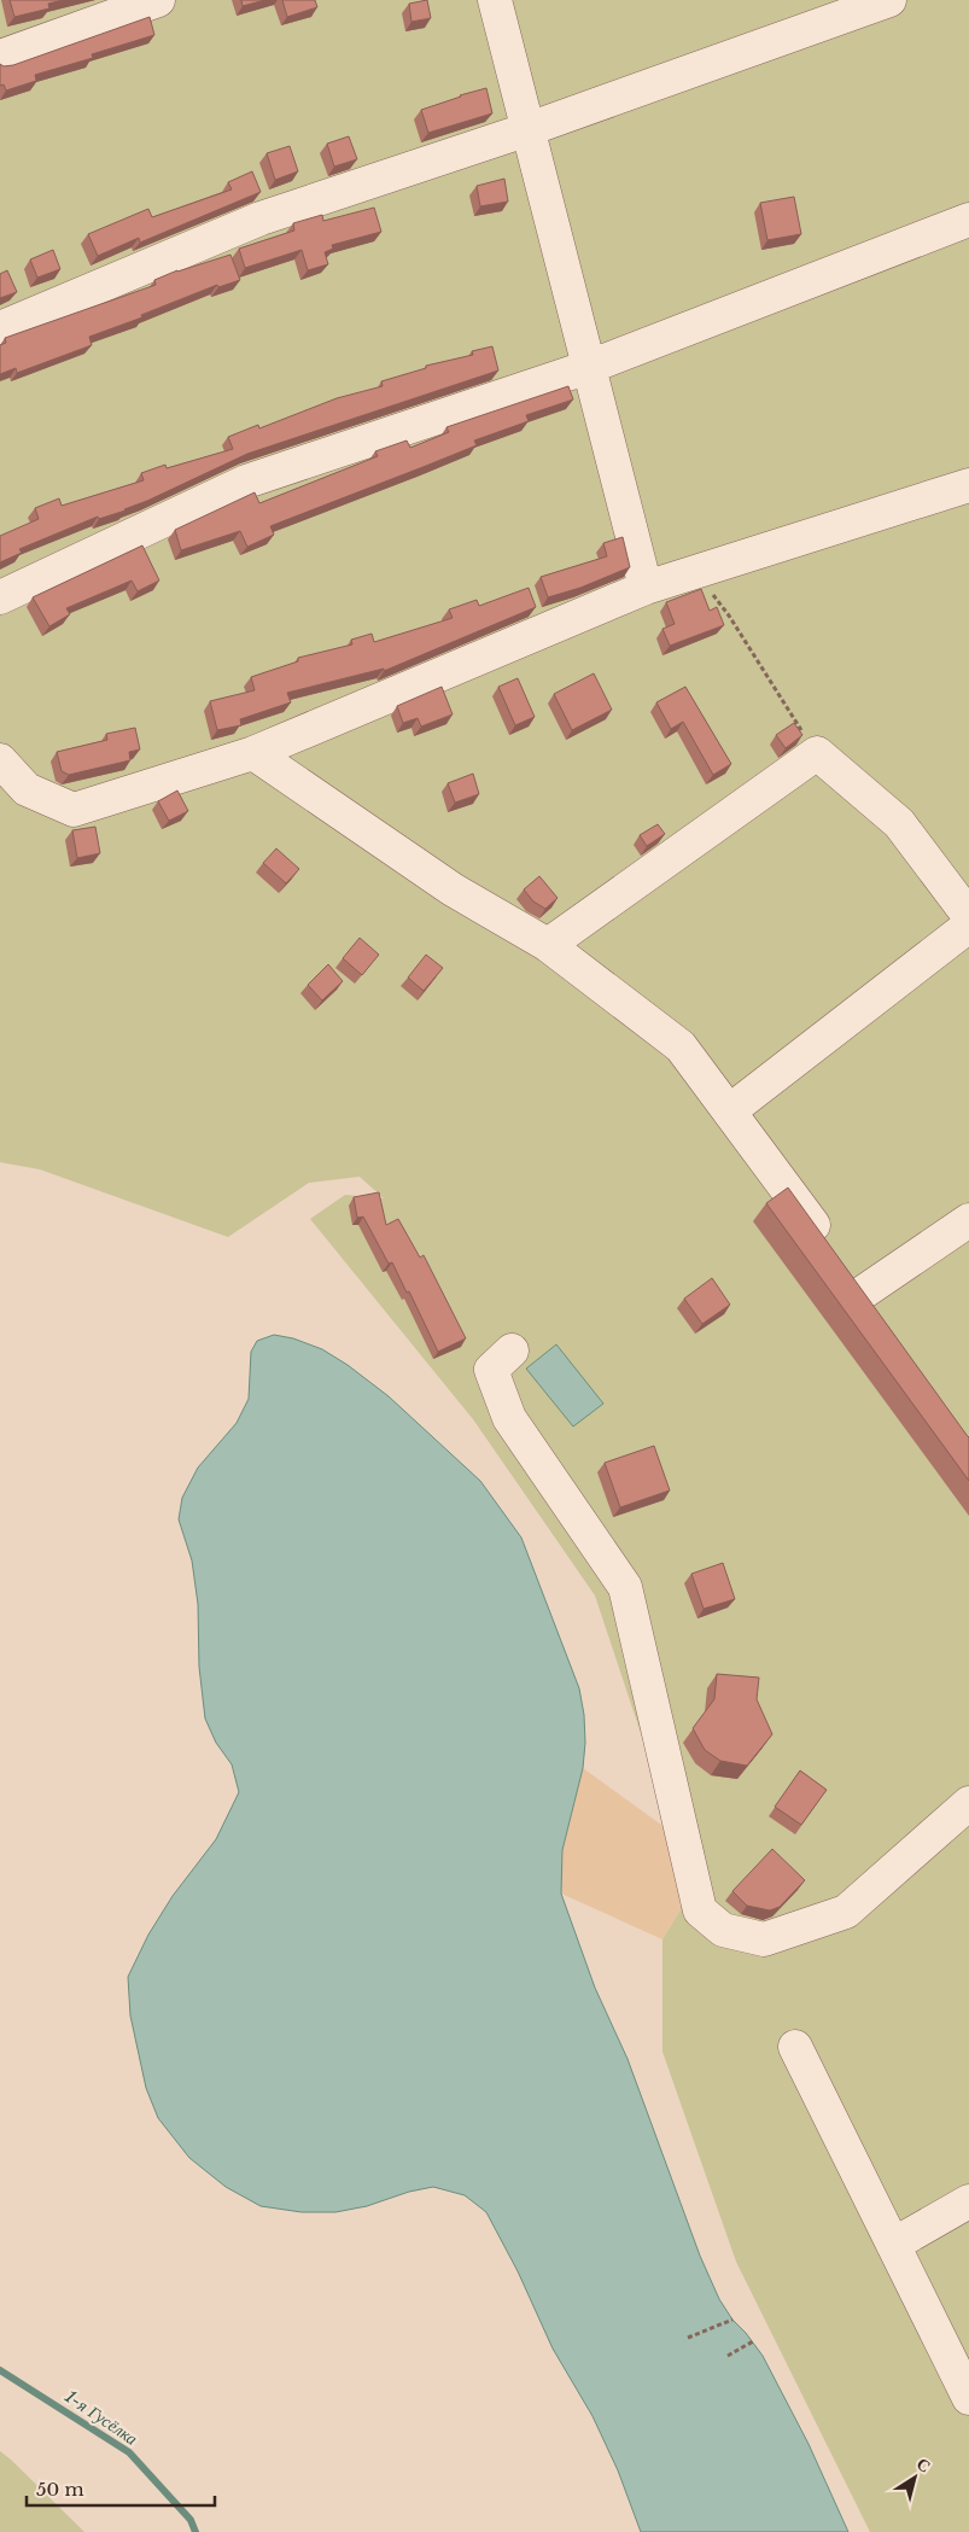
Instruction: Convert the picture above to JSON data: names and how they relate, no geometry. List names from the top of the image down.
{
  "water": ["1-я Гусёлка"],
  "scale_bar": "50 m",
  "north": "top right"
}
